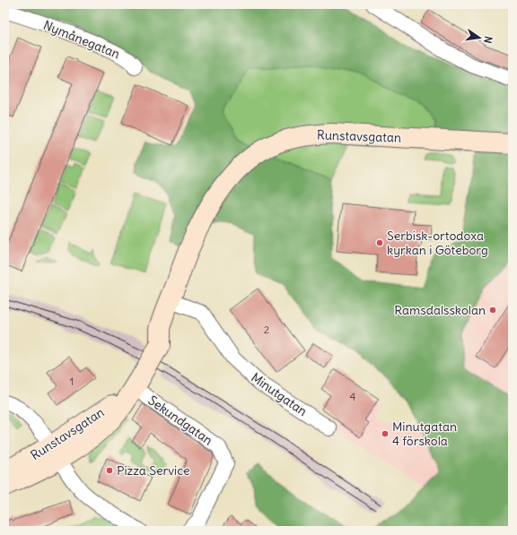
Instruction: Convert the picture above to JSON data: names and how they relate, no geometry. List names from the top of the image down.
{
  "streets": {
    "street": [
      "Nymånegatan",
      "Runstavsgatan",
      "Minutgatan",
      "Sekundgatan"
    ]
  },
  "crossings": [
    ["Runstavsgatan", "Minutgatan"],
    ["Runstavsgatan", "Sekundgatan"]
  ],
  "places": [
    "Serbisk-ortodoxa kyrkan i Göteborg",
    "Ramsdalsskolan",
    "Minutgatan 4 förskola",
    "Pizza Service"
  ],
  "house_numbers": ["2", "1", "4"],
  "north": "right"
}
